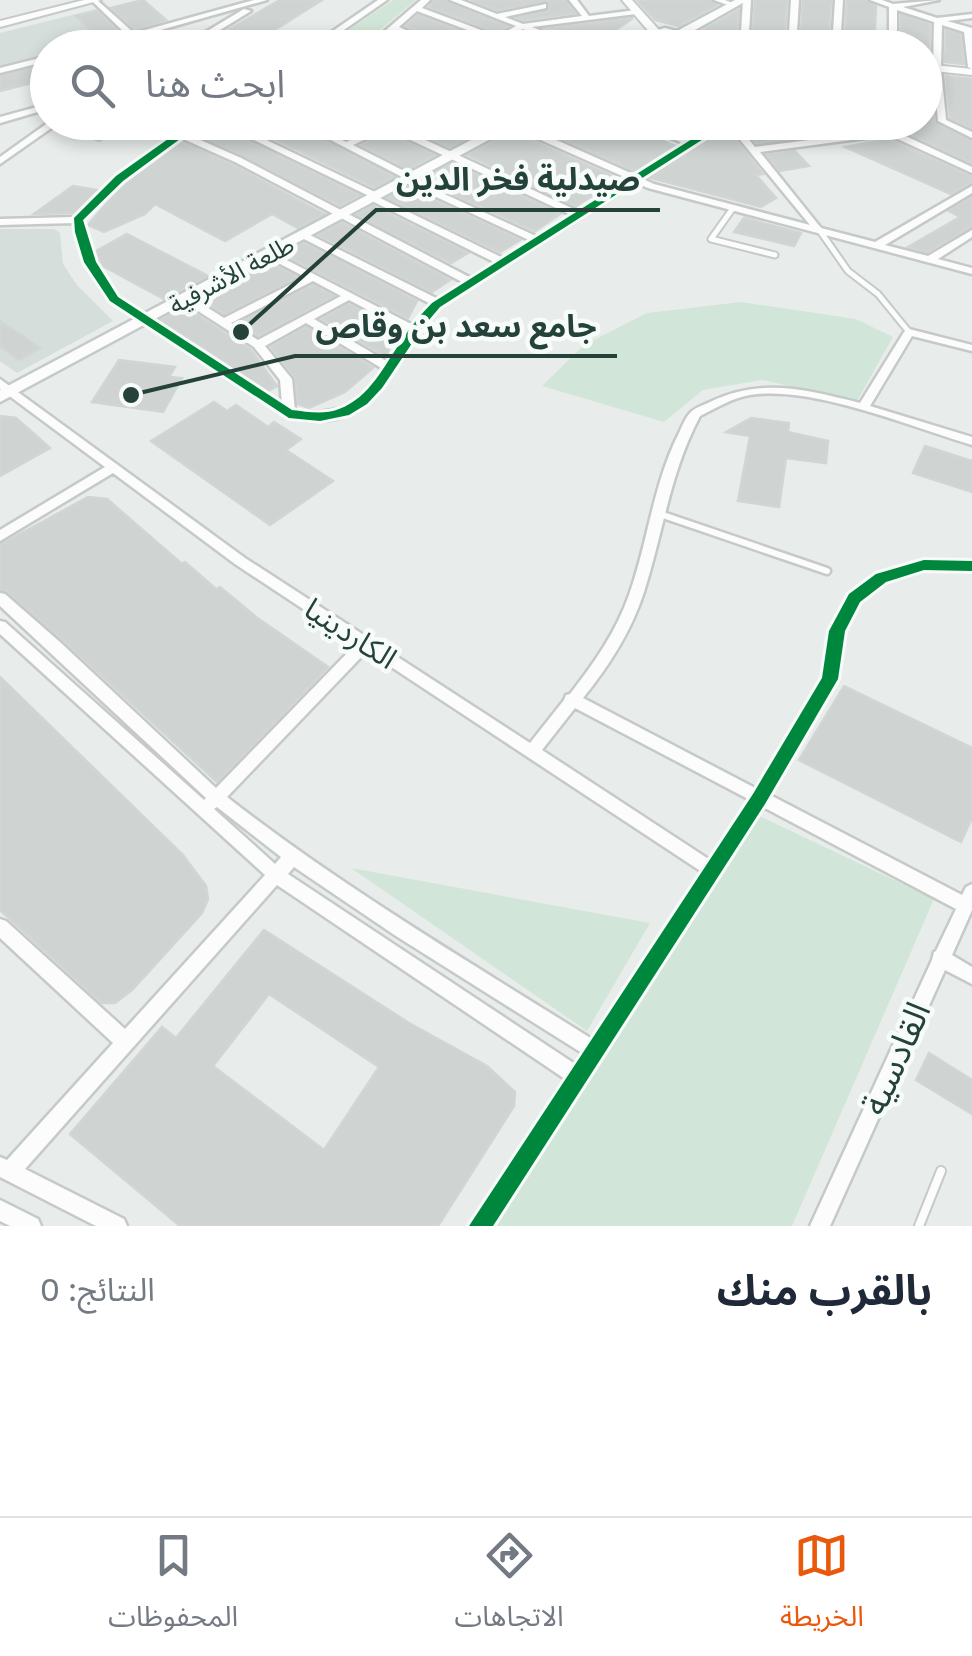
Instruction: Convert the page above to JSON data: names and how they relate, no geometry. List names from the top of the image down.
{
  "streets": {
    "main road": ["طلعة الأشرفية"],
    "street": ["الكاردينيا", "القادسية"]
  },
  "crossings": [
    ["طلعة الأشرفية", "الكاردينيا"]
  ],
  "places": ["صيدلية فخر الدين", "جامع سعد بن وقاص"],
  "page": {
    "search": "ابحث هنا",
    "heading": ["بالقرب منك", "النتائج: 0"],
    "nav": ["الخريطة", "الاتجاهات", "المحفوظات"]
  }
}
